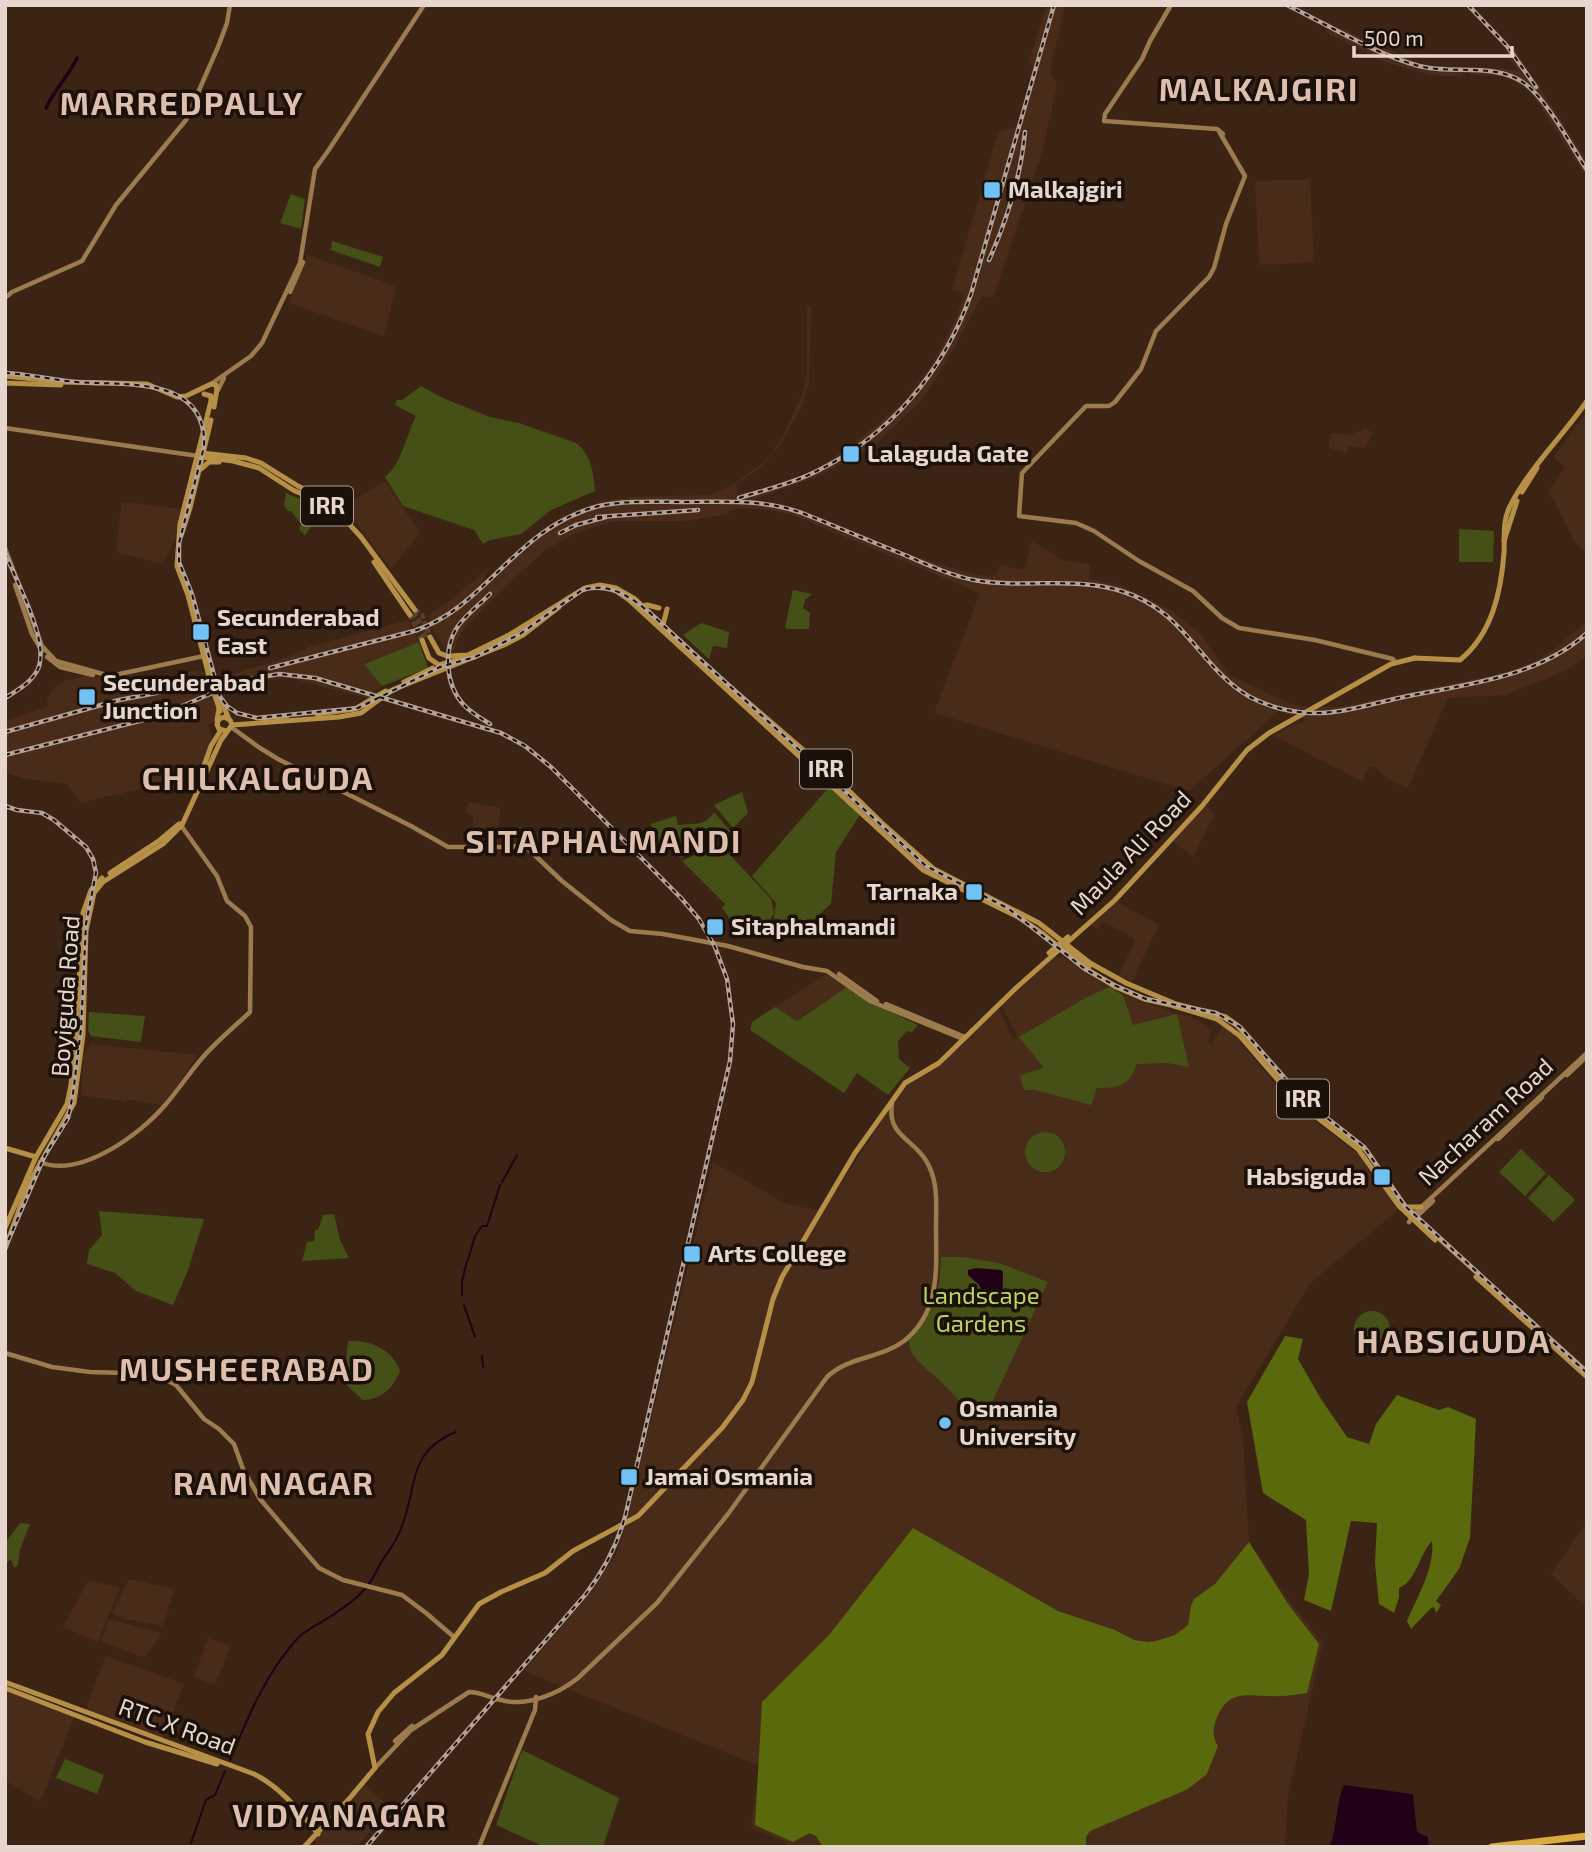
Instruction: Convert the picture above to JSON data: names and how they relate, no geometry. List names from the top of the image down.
{
  "streets": {
    "main road": [
      "IRR",
      "Maula Ali Road",
      "Boyiguda Road",
      "Nacharam Road",
      "RTC X Road"
    ]
  },
  "crossings": [
    ["IRR", "Nacharam Road"]
  ],
  "districts": [
    "MALKAJGIRI",
    "MARREDPALLY",
    "CHILKALGUDA",
    "SITAPHALMANDI",
    "HABSIGUDA",
    "MUSHEERABAD",
    "RAM NAGAR",
    "VIDYANAGAR"
  ],
  "parks": ["Landscape Gardens"],
  "places": {
    "transit": [
      "Malkajgiri",
      "Lalaguda Gate",
      "Secunderabad East",
      "Secunderabad Junction",
      "Tarnaka",
      "Sitaphalmandi",
      "Habsiguda",
      "Arts College",
      "Jamai Osmania"
    ],
    "other": ["Osmania University"]
  },
  "scale_bar": "500 m"
}
